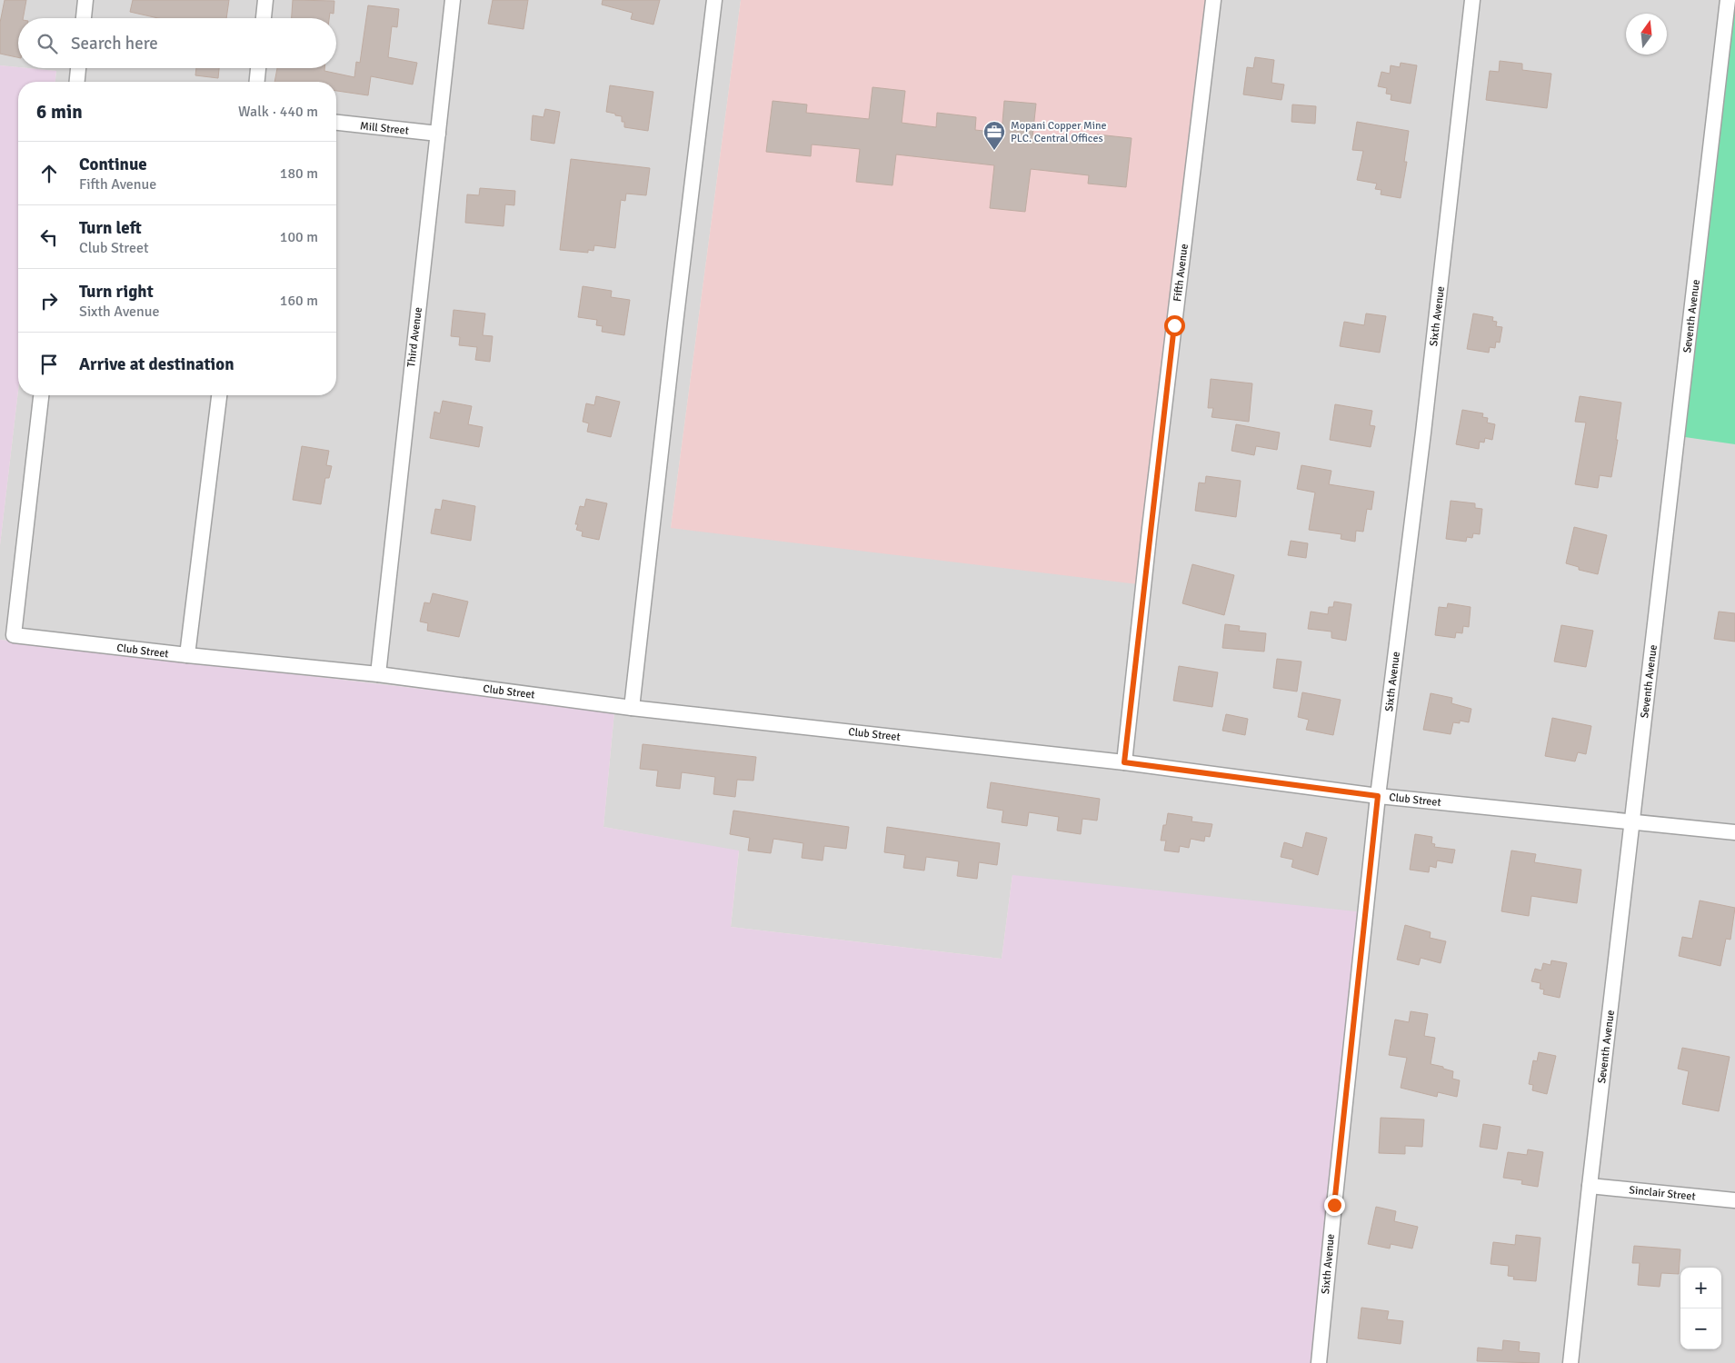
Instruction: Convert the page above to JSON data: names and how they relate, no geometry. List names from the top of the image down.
{
  "streets": {
    "street": [
      "Mill Street",
      "Fifth Avenue",
      "Sixth Avenue",
      "Seventh Avenue",
      "Third Avenue",
      "Club Street",
      "Sinclair Street"
    ]
  },
  "crossings": [
    ["Mill Street", "Third Avenue"],
    ["Fifth Avenue", "Club Street"],
    ["Sixth Avenue", "Club Street"],
    ["Seventh Avenue", "Club Street"],
    ["Seventh Avenue", "Sinclair Street"],
    ["Third Avenue", "Club Street"]
  ],
  "places": {
    "office": ["Mopani Copper Mine PLC. Central Offices"]
  },
  "north": "top",
  "page": {
    "search": "Search here",
    "heading": ["6 min", "Walk · 440 m"],
    "list": [
      ["Continue", "Fifth Avenue", "180 m"],
      ["Turn left", "Club Street", "100 m"],
      ["Turn right", "Sixth Avenue", "160 m"],
      "Arrive at destination"
    ],
    "map_buttons": ["+", "−"]
  }
}
